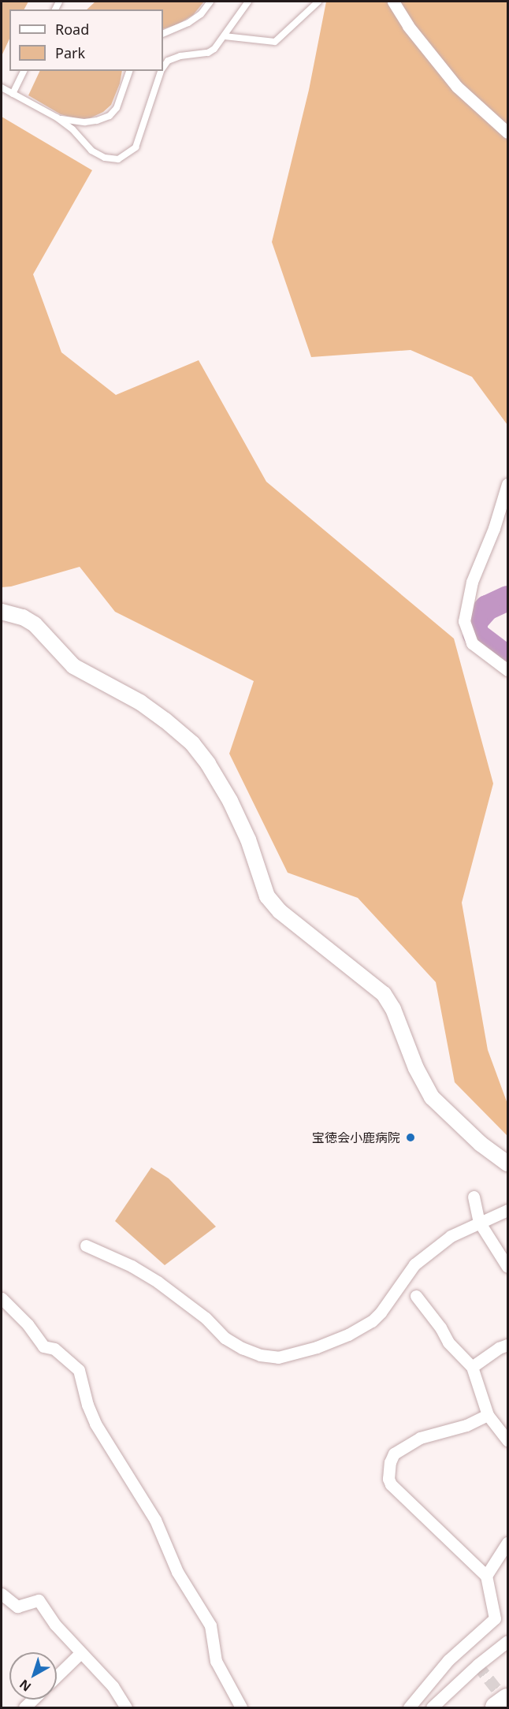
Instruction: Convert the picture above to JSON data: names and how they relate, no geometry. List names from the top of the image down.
{
  "places": ["宝徳会小鹿病院"],
  "legend": ["Road", "Park"],
  "north": "bottom left"
}
